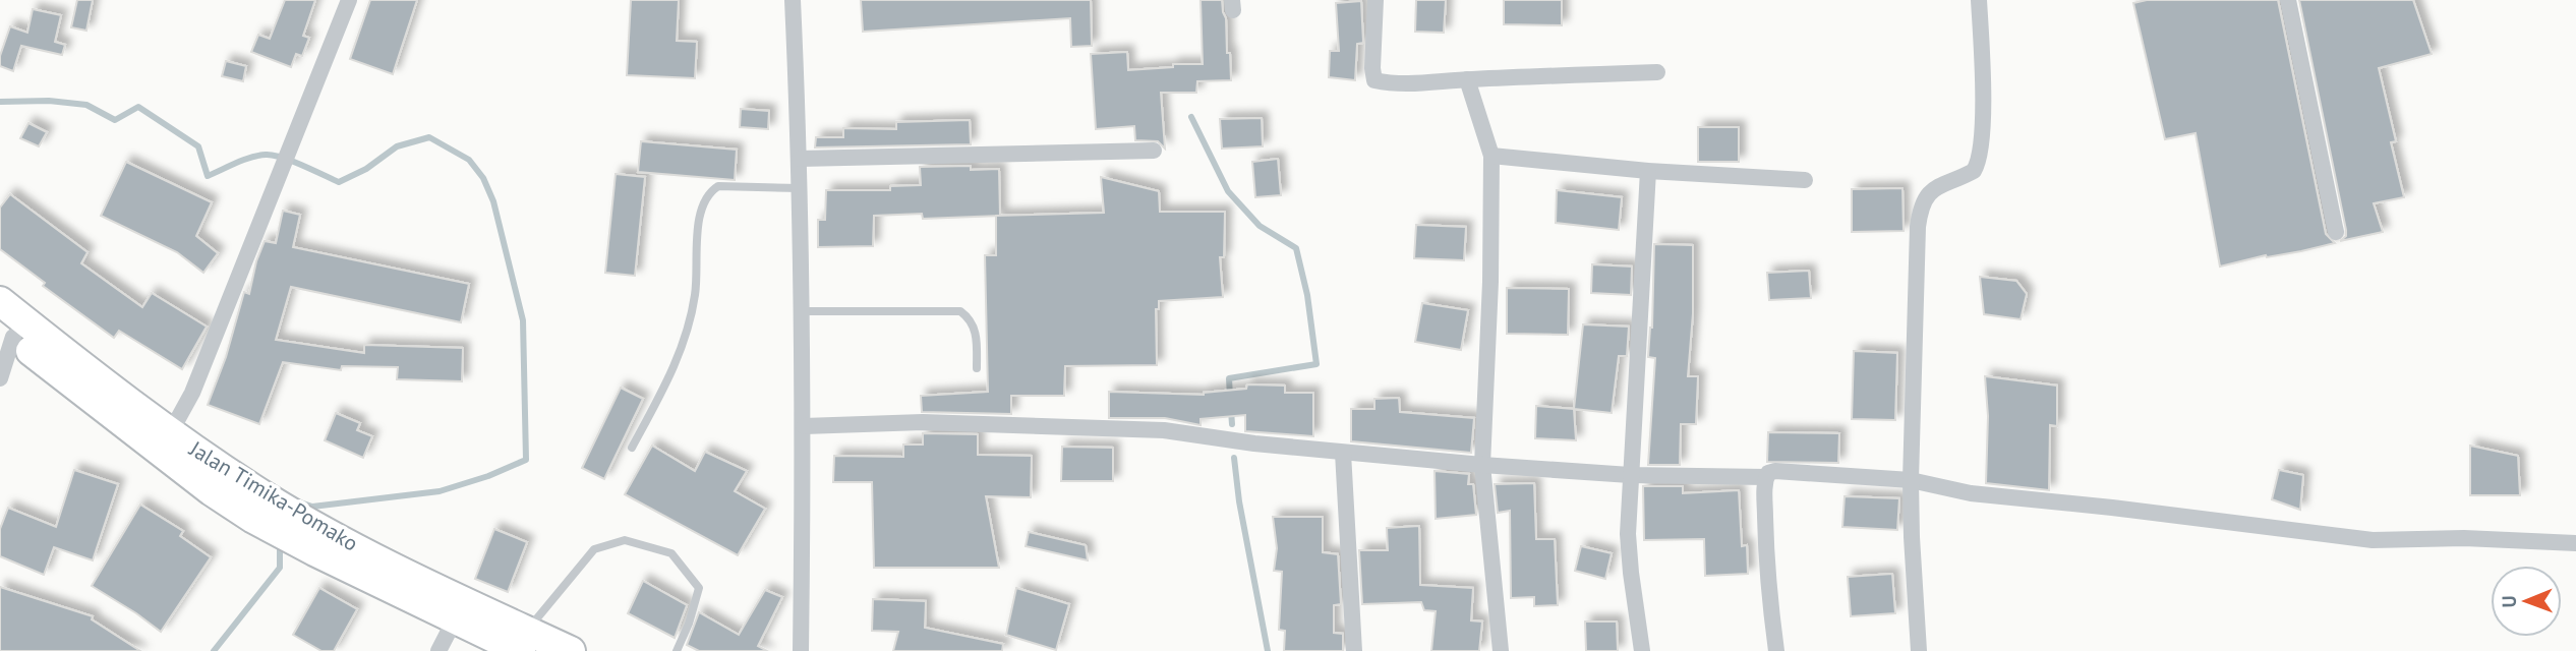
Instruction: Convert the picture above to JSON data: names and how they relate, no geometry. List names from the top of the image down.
{
  "streets": {
    "highway": ["Jalan Timika-Pomako"]
  },
  "north": "left"
}
